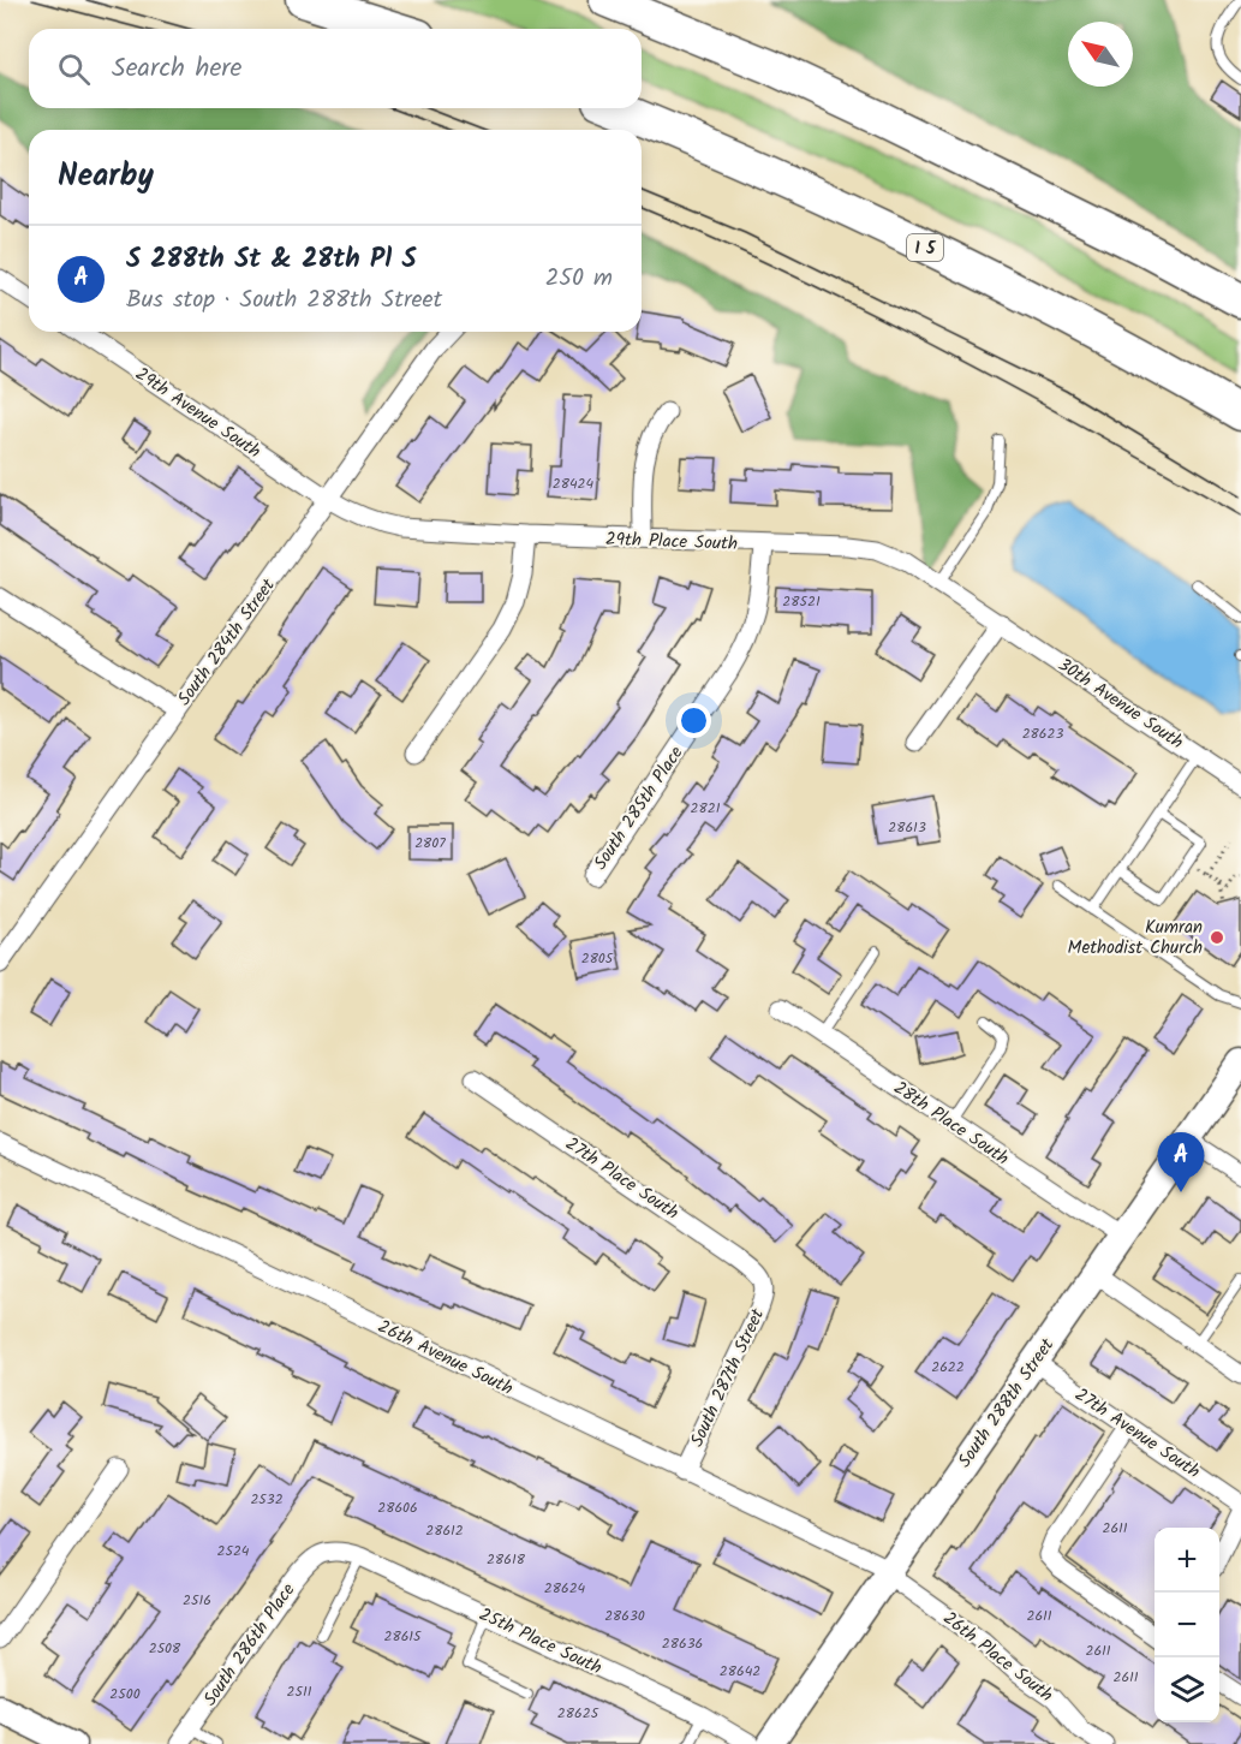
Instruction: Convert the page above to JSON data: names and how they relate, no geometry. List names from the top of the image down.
{
  "streets": {
    "highway": ["I 5"],
    "main road": ["South 288th Street"],
    "street": [
      "29th Avenue South",
      "29th Place South",
      "South 284th Street",
      "30th Avenue South",
      "South 285th Place",
      "28th Place South",
      "27th Place South",
      "26th Avenue South",
      "South 287th Street",
      "27th Avenue South",
      "25th Place South",
      "South 286th Place",
      "26th Place South"
    ]
  },
  "crossings": [
    ["29th Avenue South", "29th Place South"],
    ["29th Avenue South", "South 284th Street"],
    ["29th Place South", "South 284th Street"],
    ["29th Place South", "30th Avenue South"],
    ["29th Place South", "South 285th Place"],
    ["28th Place South", "South 288th Street"],
    ["27th Place South", "South 287th Street"],
    ["26th Avenue South", "South 287th Street"],
    ["26th Avenue South", "South 288th Street"],
    ["26th Avenue South", "26th Place South"],
    ["South 288th Street", "27th Avenue South"],
    ["South 288th Street", "26th Place South"],
    ["25th Place South", "South 286th Place"]
  ],
  "places": ["Kumran Methodist Church"],
  "house_numbers": [
    "28424",
    "28521",
    "28623",
    "2821",
    "28613",
    "2807",
    "2805",
    "2622",
    "2532",
    "28606",
    "2611",
    "28612",
    "2524",
    "28618",
    "28624",
    "2516",
    "28630",
    "2611",
    "28615",
    "28636",
    "2508",
    "2611",
    "28642",
    "2611",
    "2511",
    "2500",
    "28625"
  ],
  "north": "top left",
  "page": {
    "search": "Search here",
    "heading": "Nearby",
    "list": [
      {
        "mark": "A",
        "name": "S 288th St & 28th Pl S",
        "note": "Bus stop · South 288th Street",
        "value": "250 m"
      }
    ],
    "pins": "A",
    "map_buttons": ["+", "−"]
  }
}
